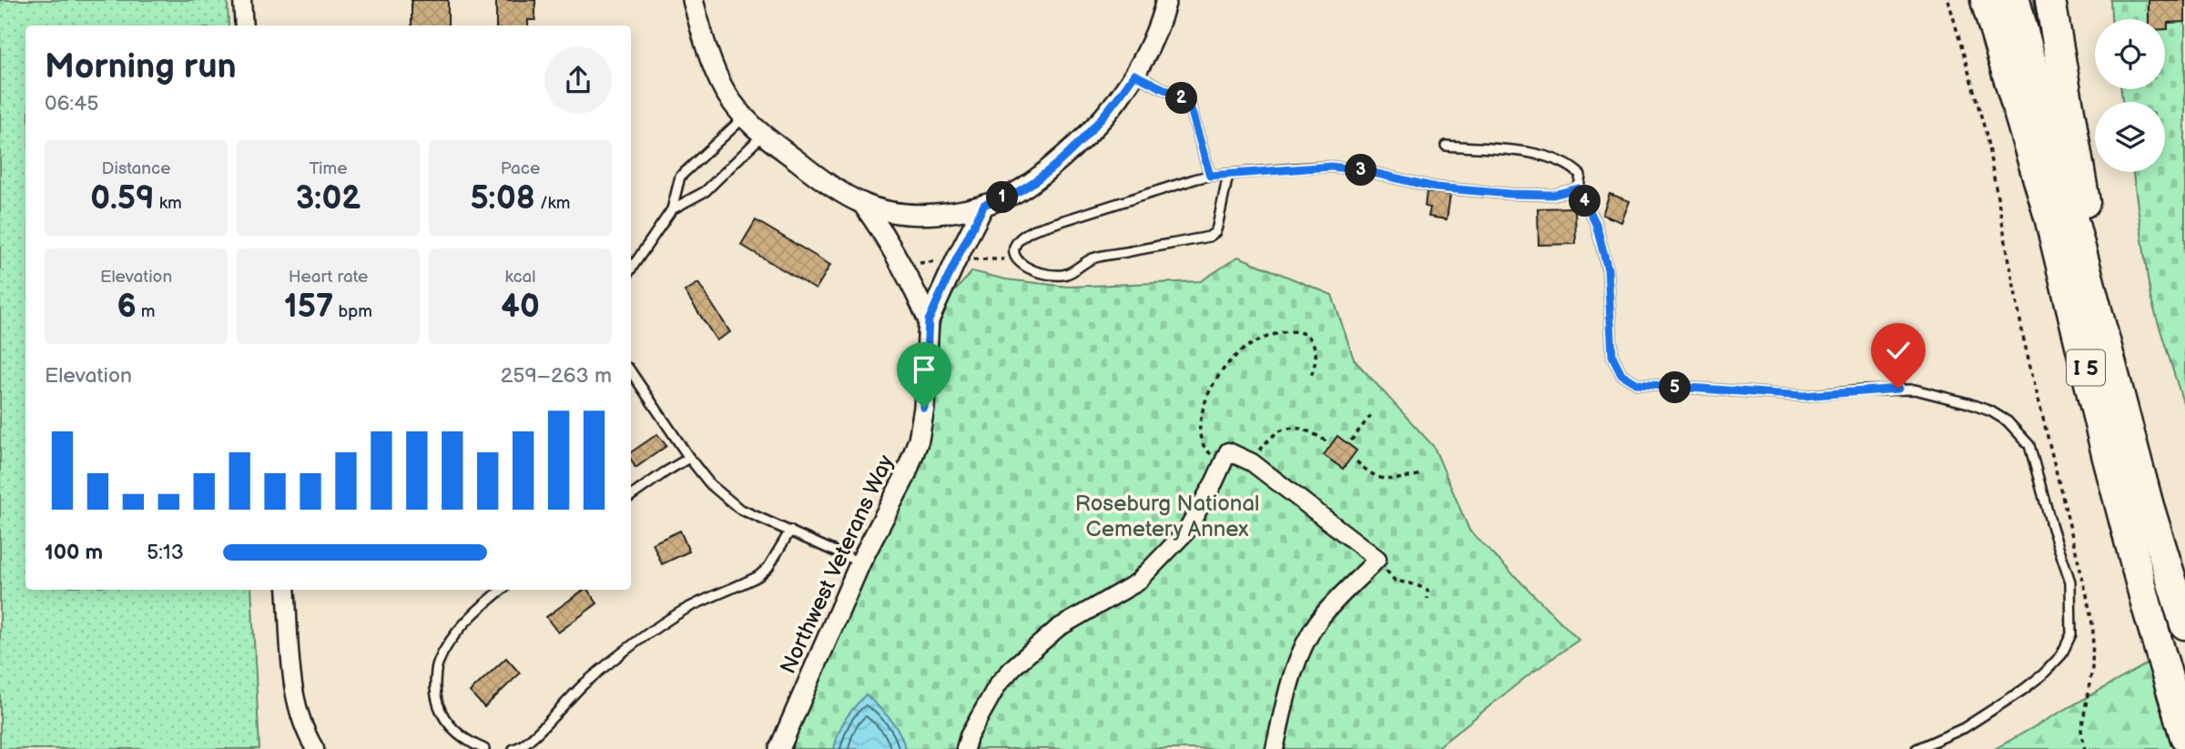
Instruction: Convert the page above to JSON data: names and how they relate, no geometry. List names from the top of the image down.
{
  "streets": {
    "highway": ["I 5"],
    "street": ["Northwest Veterans Way"]
  },
  "parks": ["Roseburg National Cemetery Annex"],
  "page": {
    "heading": ["Morning run", "06:45"],
    "pins": [
      "2",
      "3",
      "1",
      "4",
      "5"
    ],
    "stats": [
      ["Distance", "0.59 km"],
      ["Time", "3:02"],
      ["Pace", "5:08 /km"],
      ["Elevation", "6 m"],
      ["Heart rate", "157 bpm"],
      ["kcal", "40"]
    ],
    "chart": ["Elevation", "259–263 m"],
    "list": [
      {
        "name": "100 m",
        "note": "5:13"
      }
    ]
  }
}
